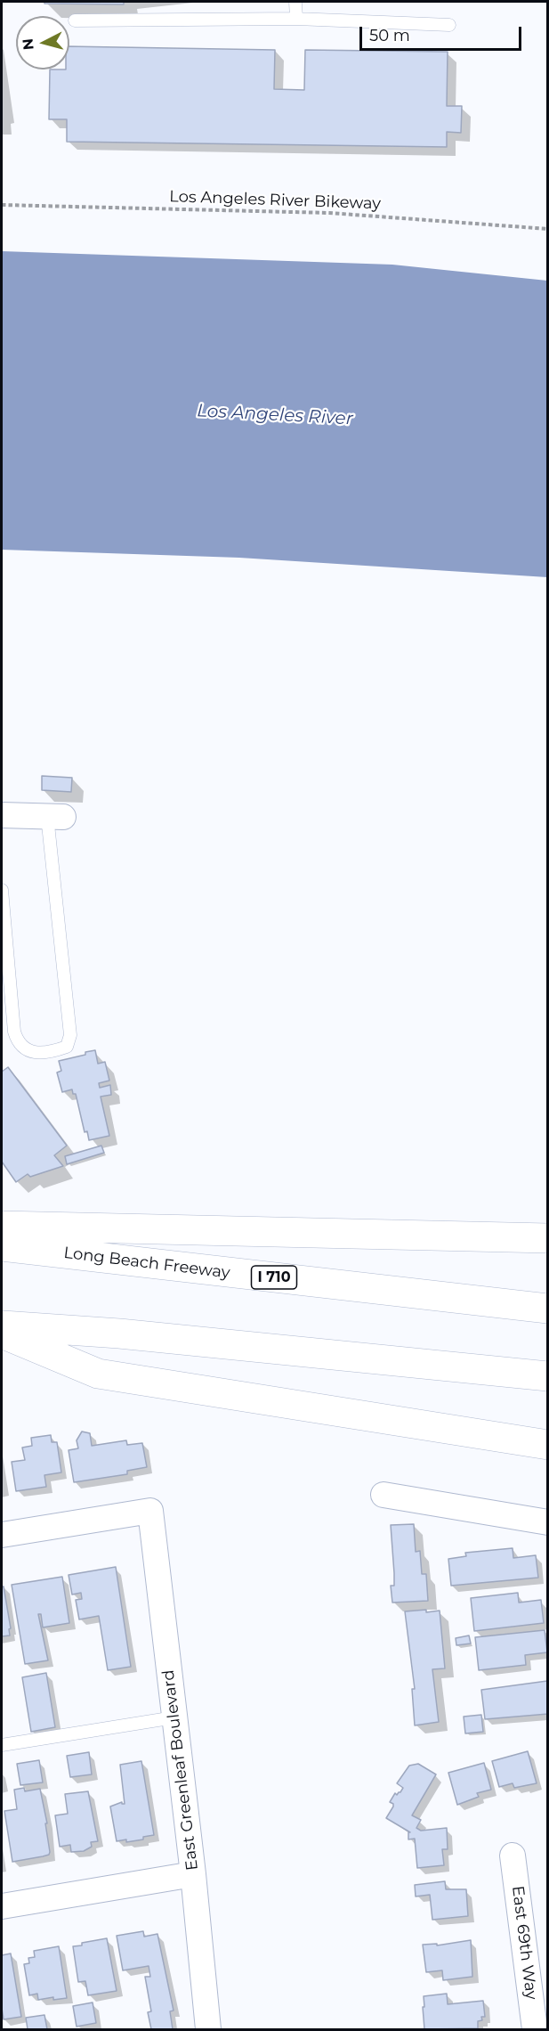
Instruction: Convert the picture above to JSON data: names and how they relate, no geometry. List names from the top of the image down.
{
  "streets": {
    "highway": ["Long Beach Freeway", "I 710"],
    "street": ["East Greenleaf Boulevard", "East 69th Way"],
    "path": ["Los Angeles River Bikeway"]
  },
  "water": ["Los Angeles River"],
  "scale_bar": "50 m",
  "north": "left"
}
